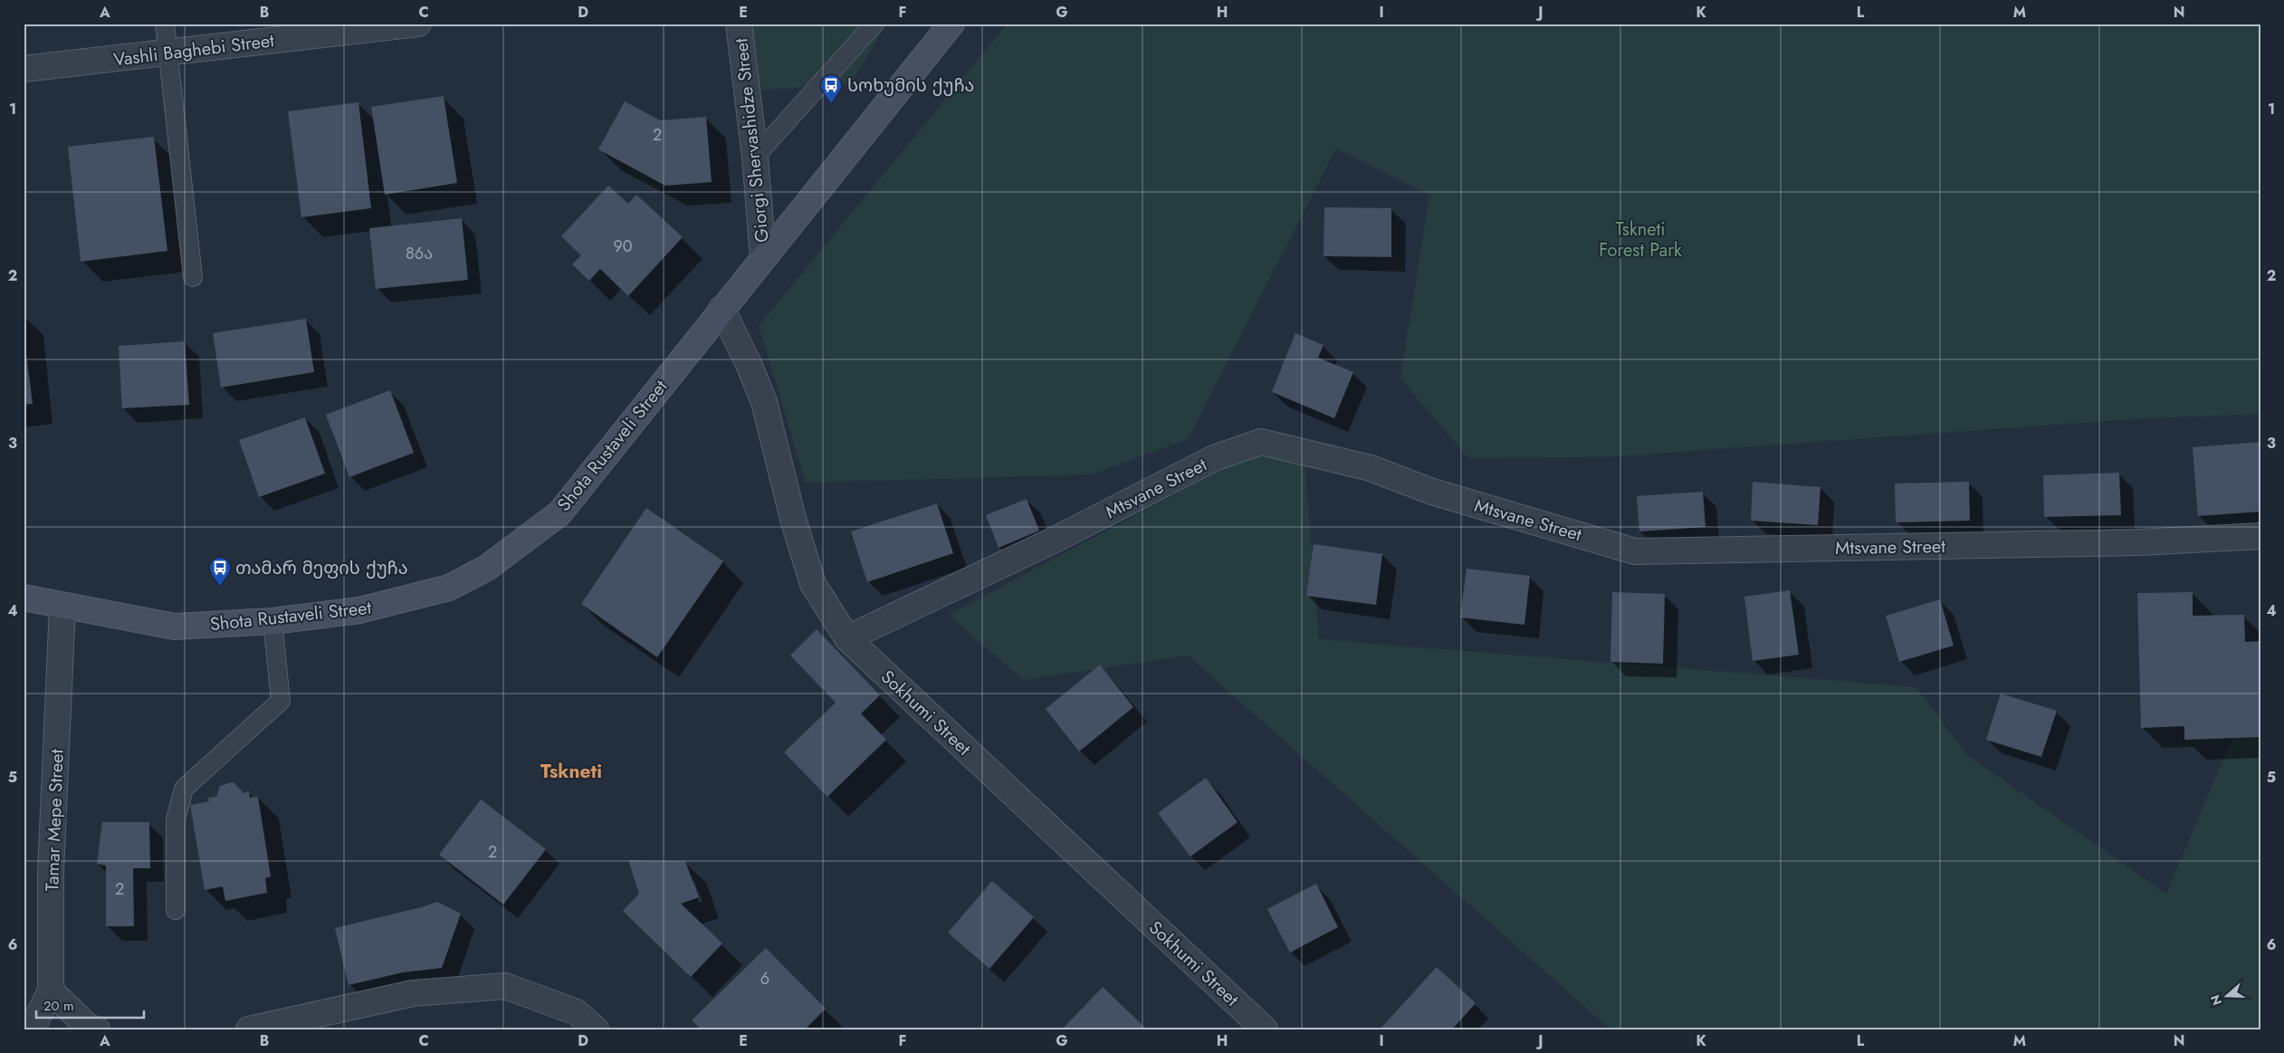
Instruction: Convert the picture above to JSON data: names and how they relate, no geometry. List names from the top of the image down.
{
  "streets": {
    "main road": ["Shota Rustaveli Street"],
    "street": [
      "Vashli Baghebi Street",
      "Giorgi Shervashidze Street",
      "Mtsvane Street",
      "Sokhumi Street",
      "Tamar Mepe Street"
    ]
  },
  "crossings": [
    ["Giorgi Shervashidze Street", "Shota Rustaveli Street"],
    ["Shota Rustaveli Street", "Sokhumi Street"],
    ["Shota Rustaveli Street", "Tamar Mepe Street"],
    ["Mtsvane Street", "Sokhumi Street"]
  ],
  "districts": ["Tskneti"],
  "parks": ["Tskneti Forest Park"],
  "places": {
    "bus stop": ["სოხუმის ქუჩა", "თამარ მეფის ქუჩა"]
  },
  "house_numbers": [
    "2",
    "90",
    "86ა",
    "2",
    "2",
    "6"
  ],
  "scale_bar": "20 m",
  "north": "left",
  "grid": {
    "columns": [
      "A",
      "B",
      "C",
      "D",
      "E",
      "F",
      "G",
      "H",
      "I",
      "J",
      "K",
      "L",
      "M",
      "N"
    ],
    "rows": [
      "1",
      "2",
      "3",
      "4",
      "5",
      "6"
    ]
  }
}
